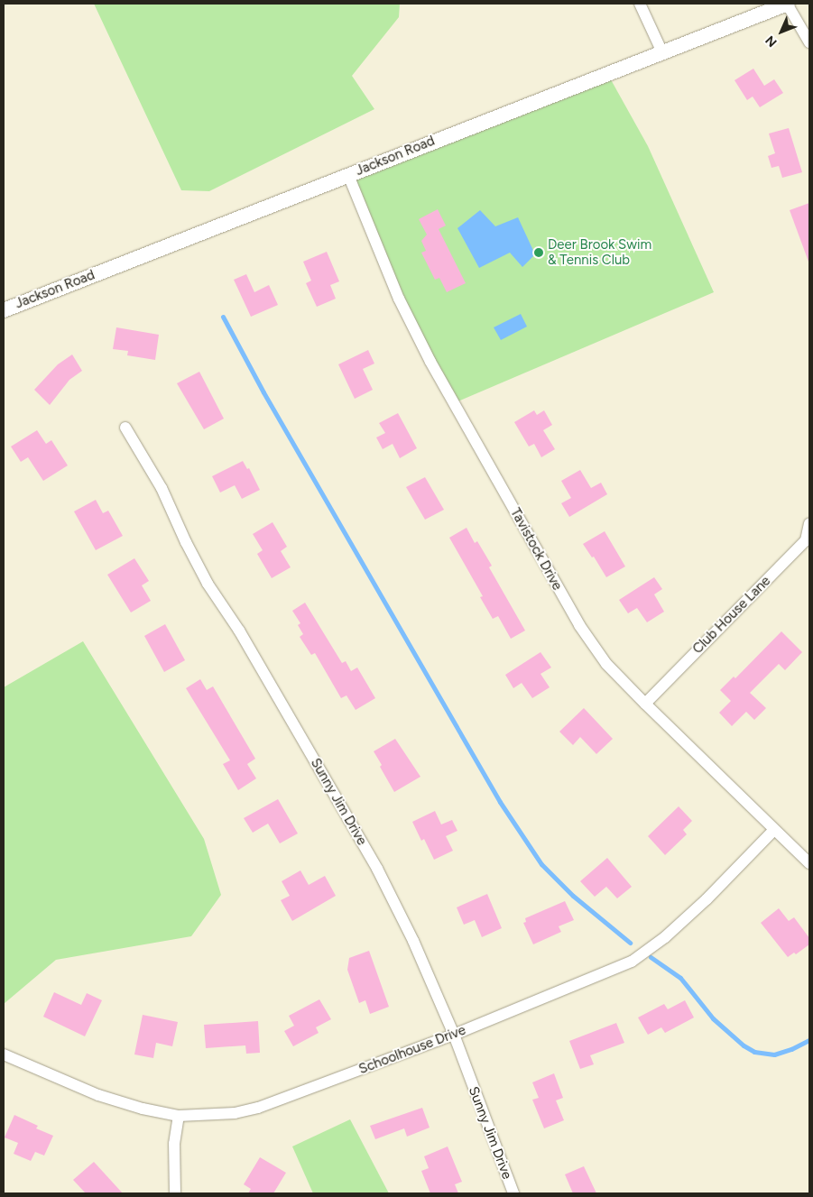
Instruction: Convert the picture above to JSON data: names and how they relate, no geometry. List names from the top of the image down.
{
  "streets": {
    "street": [
      "Jackson Road",
      "Tavistock Drive",
      "Club House Lane",
      "Sunny Jim Drive",
      "Schoolhouse Drive"
    ]
  },
  "crossings": [
    ["Jackson Road", "Tavistock Drive"],
    ["Tavistock Drive", "Club House Lane"],
    ["Tavistock Drive", "Schoolhouse Drive"],
    ["Sunny Jim Drive", "Schoolhouse Drive"]
  ],
  "places": ["Deer Brook Swim & Tennis Club"],
  "north": "bottom left"
}
